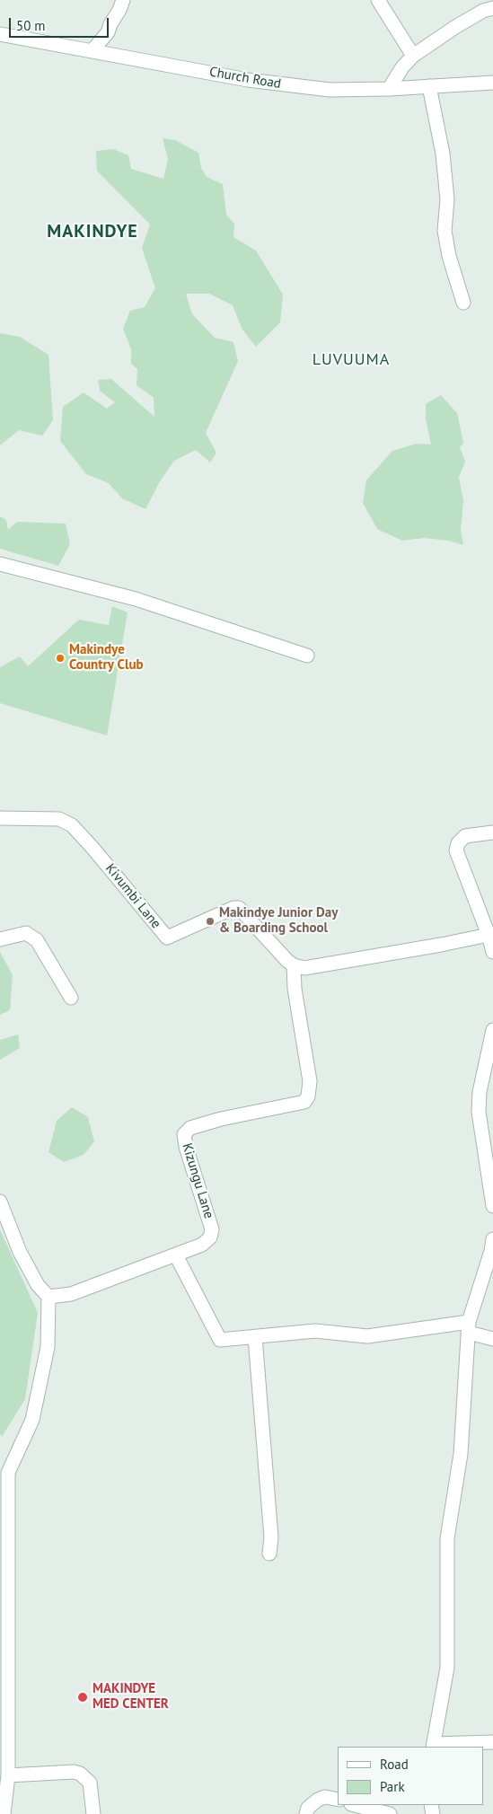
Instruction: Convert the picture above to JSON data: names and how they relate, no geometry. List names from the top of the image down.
{
  "streets": {
    "street": ["Church Road", "Kivumbi Lane", "Kizungu Lane"]
  },
  "crossings": [
    ["Kivumbi Lane", "Kizungu Lane"]
  ],
  "districts": ["MAKINDYE", "LUVUUMA"],
  "places": ["Makindye Country Club", "Makindye Junior Day & Boarding School", "MAKINDYE MED CENTER"],
  "legend": ["Road", "Park"],
  "scale_bar": "50 m"
}
